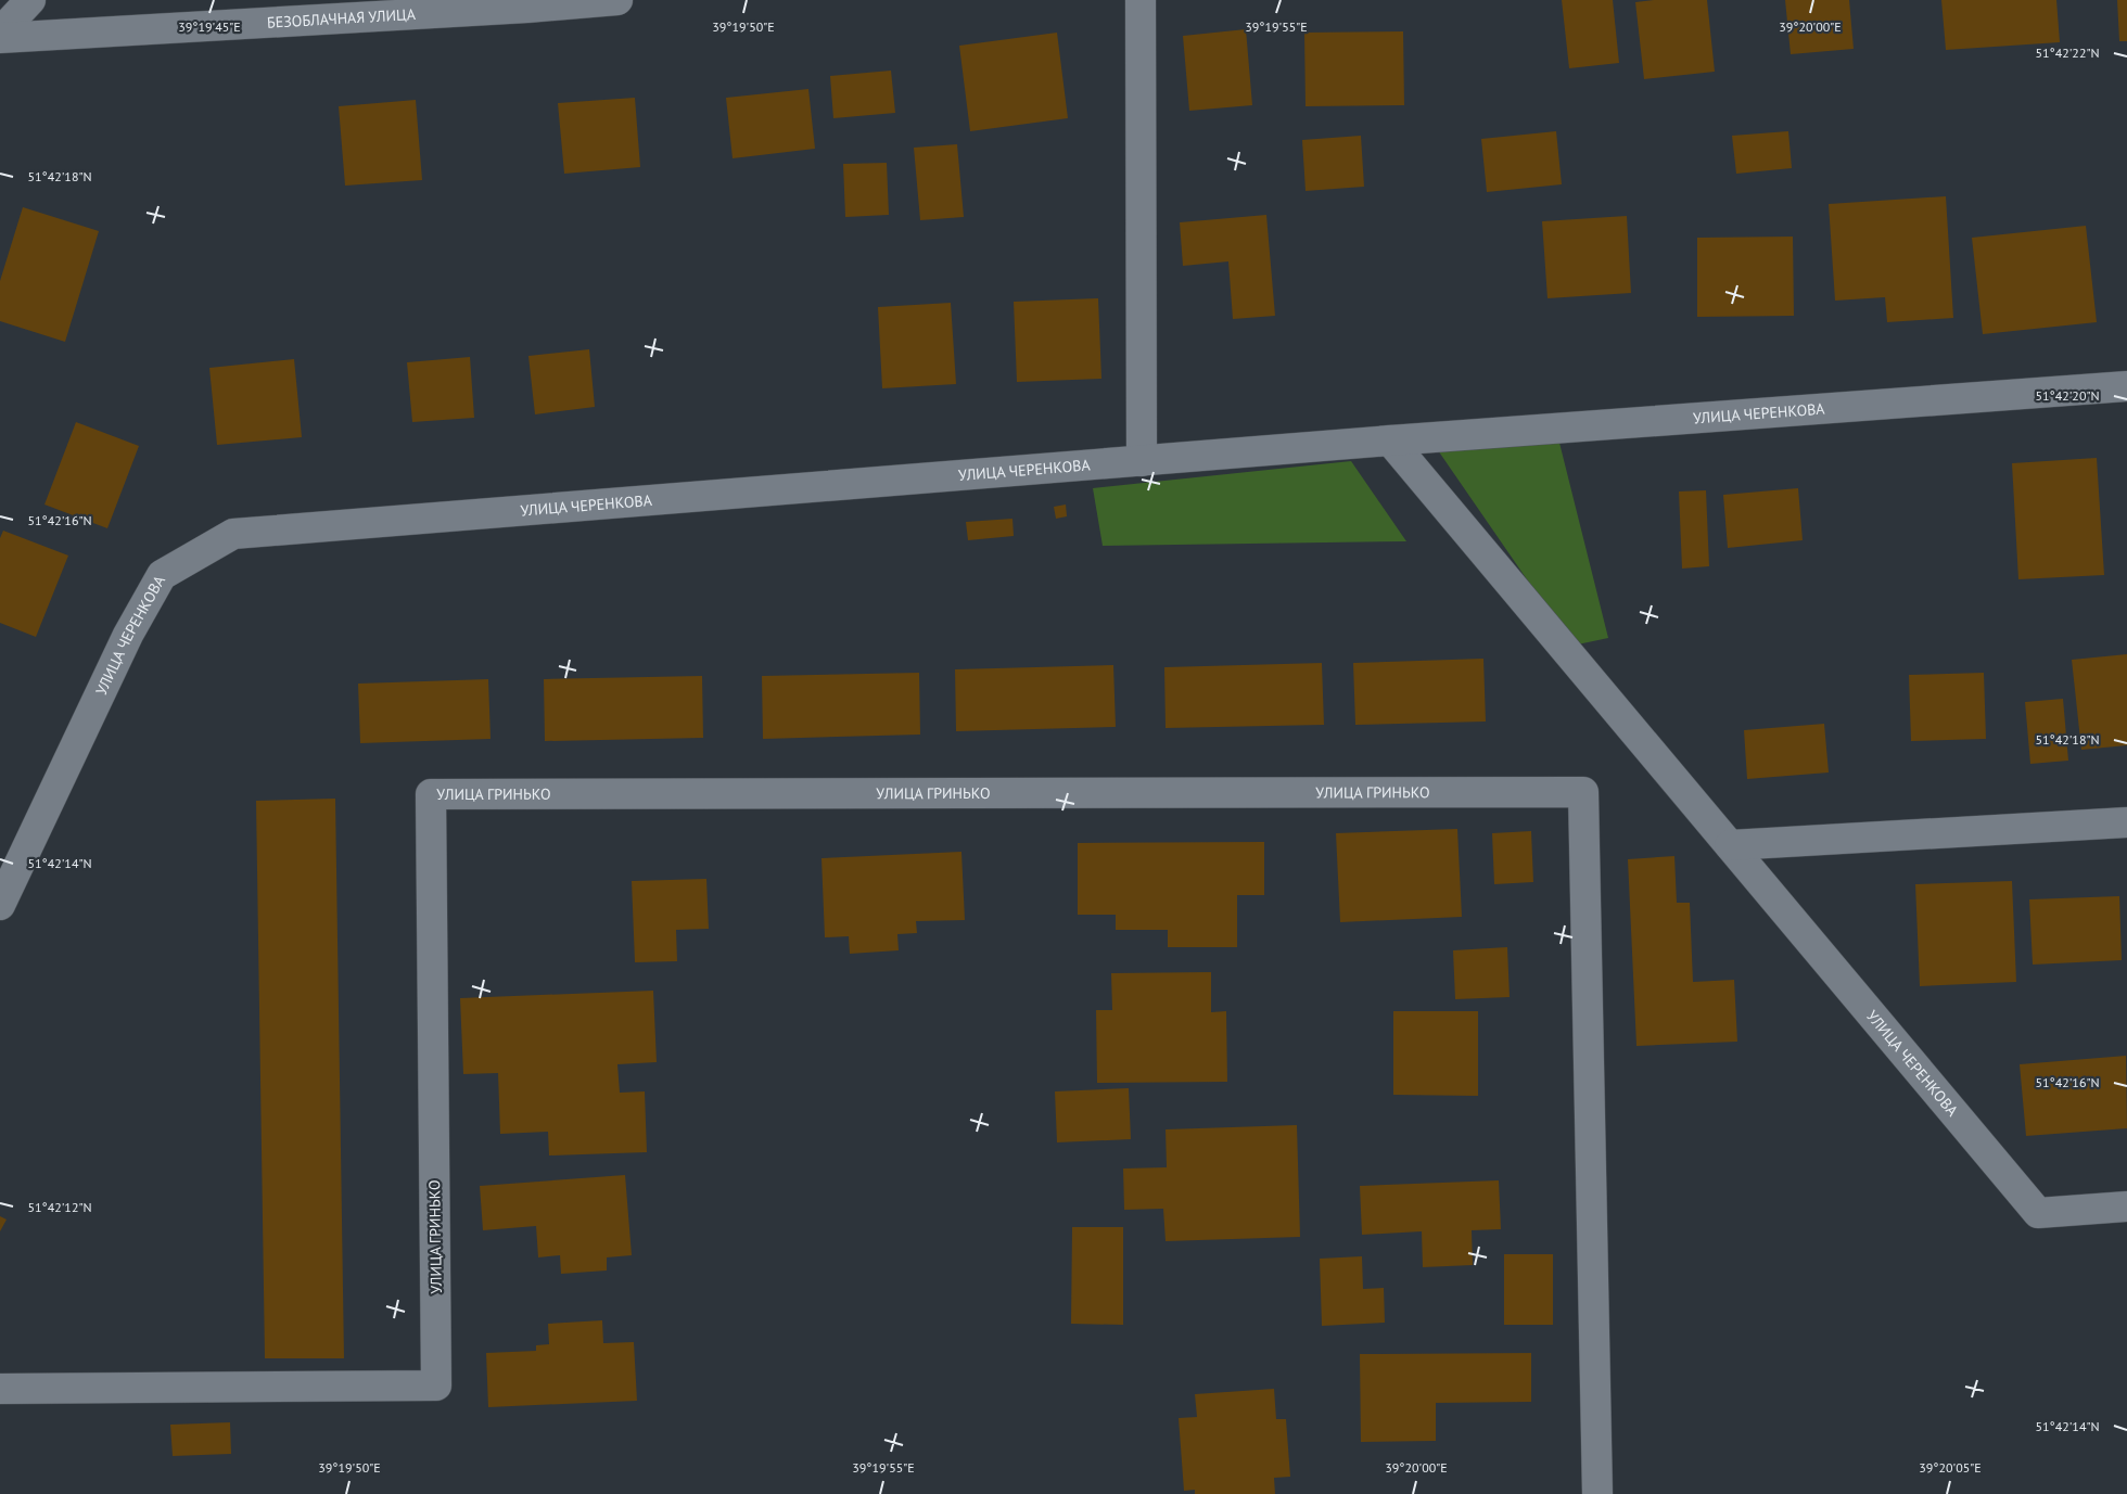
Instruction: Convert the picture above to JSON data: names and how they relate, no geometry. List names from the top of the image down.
{
  "streets": {
    "street": ["БЕЗОБЛАЧНАЯ УЛИЦА", "УЛИЦА ЧЕРЕНКОВА", "УЛИЦА ГРИНЬКО"]
  },
  "coordinates": [
    "39°19'45\"E",
    "39°19'50\"E",
    "39°19'55\"E",
    "39°20'00\"E",
    "51°42'22\"N",
    "51°42'18\"N",
    "51°42'20\"N",
    "51°42'16\"N",
    "51°42'14\"N",
    "51°42'12\"N",
    "39°20'05\"E"
  ]
}
